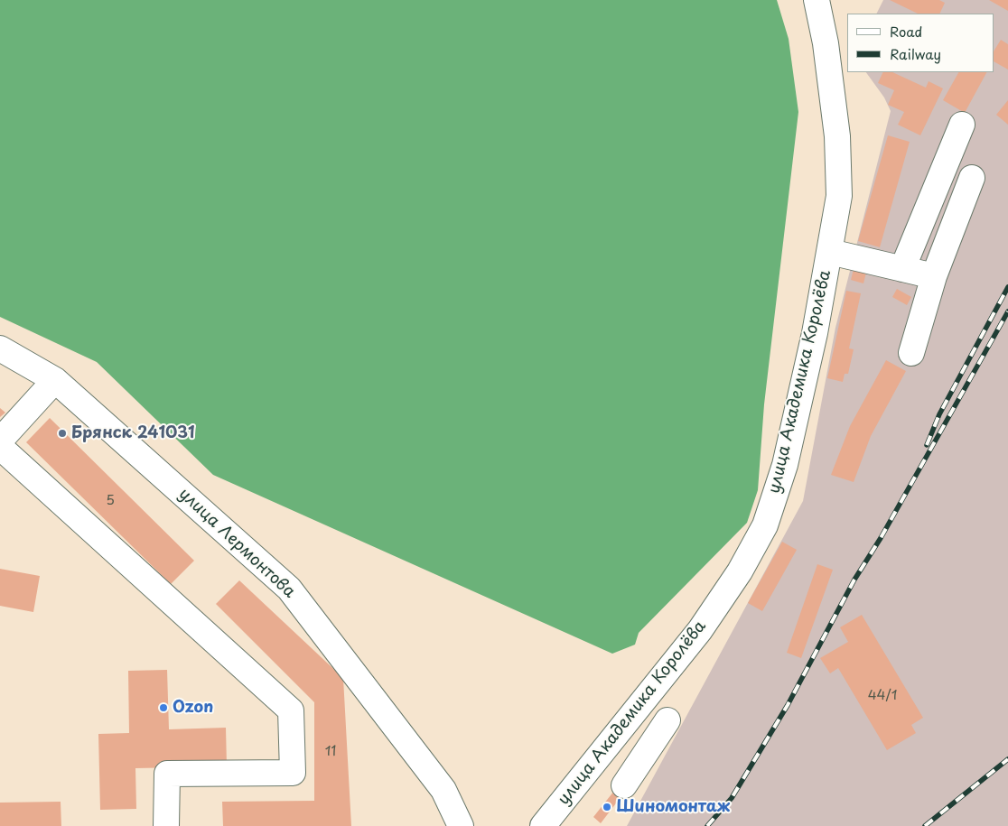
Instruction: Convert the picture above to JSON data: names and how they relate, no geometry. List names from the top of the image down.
{
  "streets": {
    "main road": ["улица Академика Королёва", "улица Лермонтова"]
  },
  "places": ["Брянск 241031", "Ozon", "Шиномонтаж"],
  "house_numbers": ["5", "44/1", "11"],
  "legend": ["Road", "Railway"]
}
